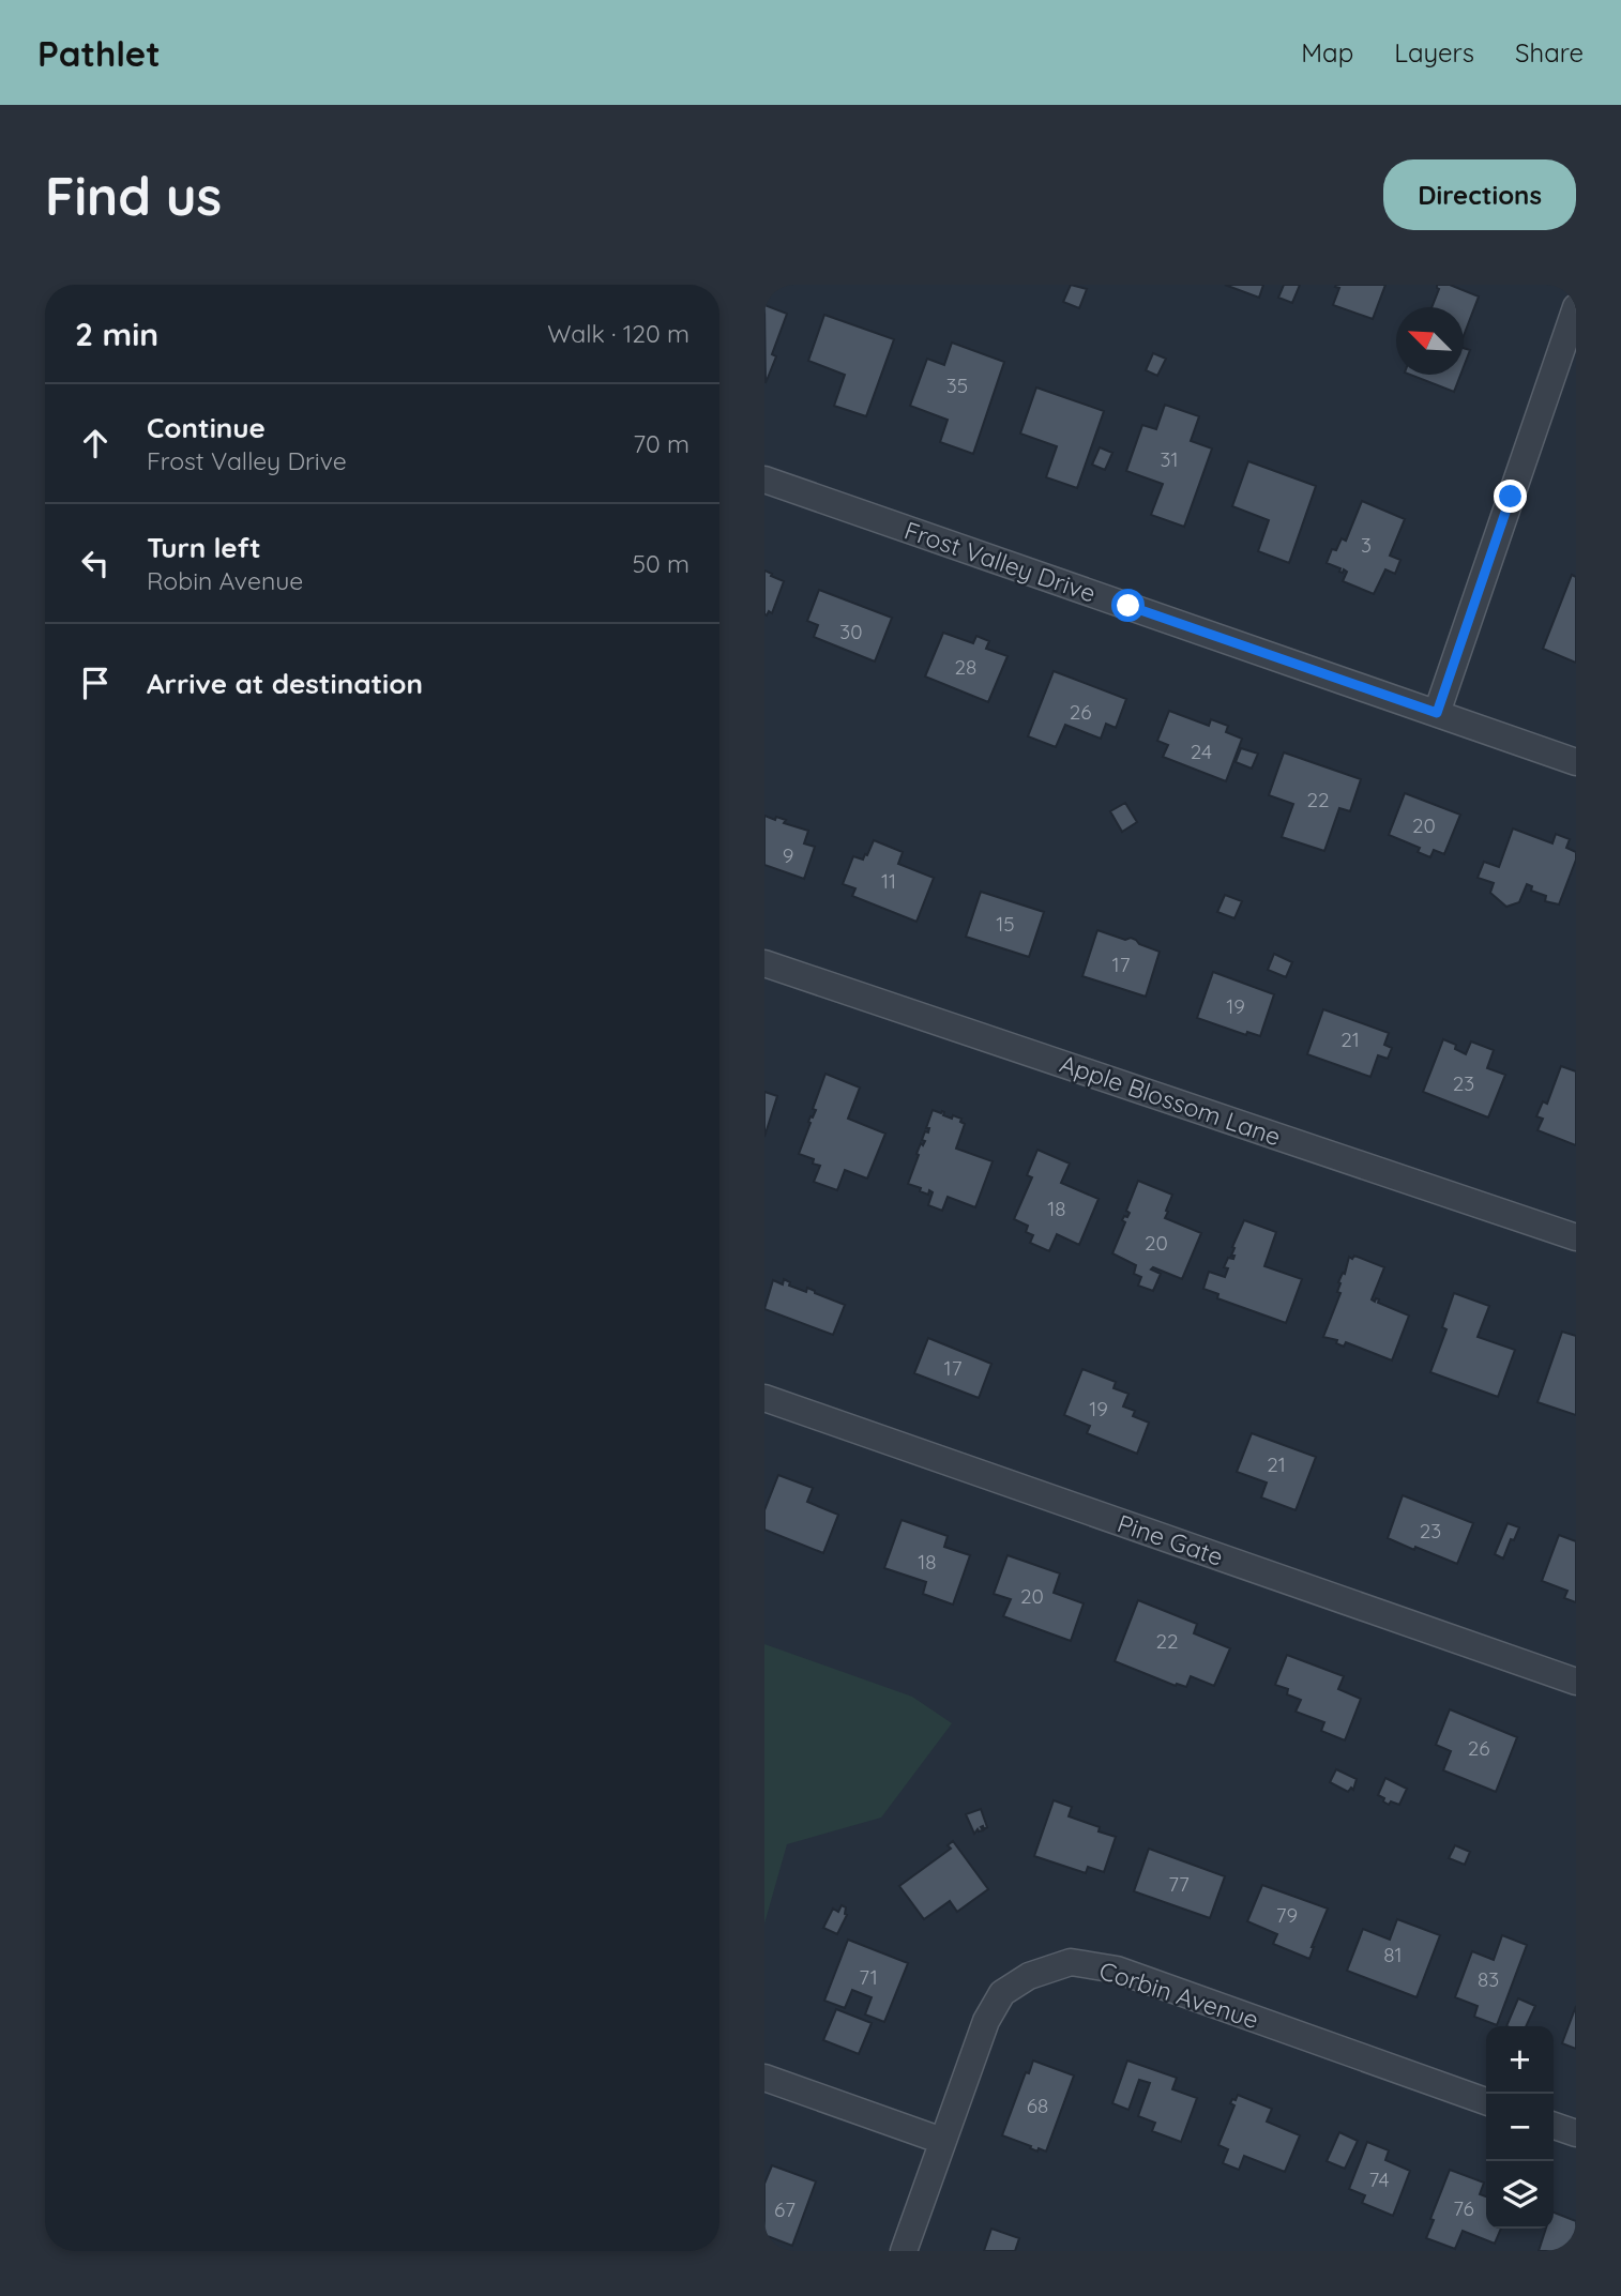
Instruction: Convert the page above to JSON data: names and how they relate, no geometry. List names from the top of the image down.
{
  "streets": {
    "street": [
      "Frost Valley Drive",
      "Apple Blossom Lane",
      "Pine Gate",
      "Corbin Avenue"
    ]
  },
  "house_numbers": [
    "35",
    "31",
    "3",
    "30",
    "28",
    "26",
    "24",
    "22",
    "20",
    "9",
    "11",
    "15",
    "17",
    "19",
    "21",
    "23",
    "18",
    "20",
    "17",
    "19",
    "21",
    "23",
    "18",
    "20",
    "22",
    "26",
    "77",
    "79",
    "81",
    "71",
    "83",
    "68",
    "74",
    "76",
    "67"
  ],
  "north": "top left",
  "page": {
    "header": "Pathlet",
    "nav": ["Map", "Layers", "Share"],
    "buttons": "Directions",
    "title": "Find us",
    "heading": ["2 min", "Walk · 120 m"],
    "list": [
      ["Continue", "Frost Valley Drive", "70 m"],
      ["Turn left", "Robin Avenue", "50 m"],
      "Arrive at destination"
    ],
    "map_buttons": ["+", "−"]
  }
}
